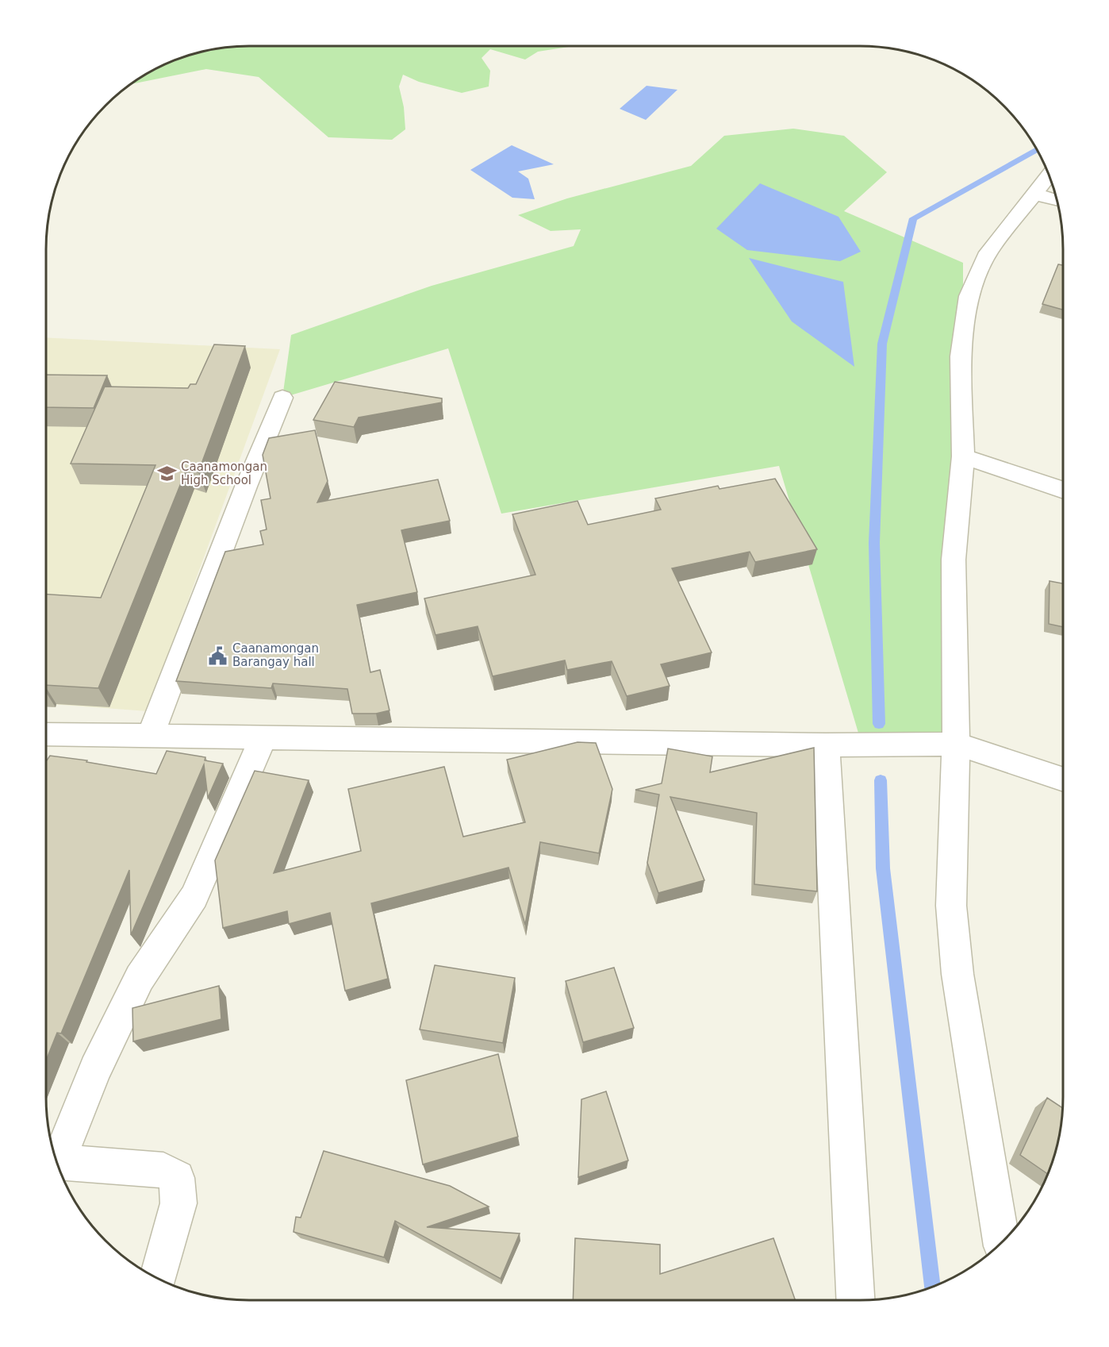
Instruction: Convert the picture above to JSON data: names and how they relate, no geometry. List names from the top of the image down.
{
  "places": {
    "school or university": ["Caanamongan High School"],
    "public building": ["Caanamongan Barangay hall"]
  }
}
